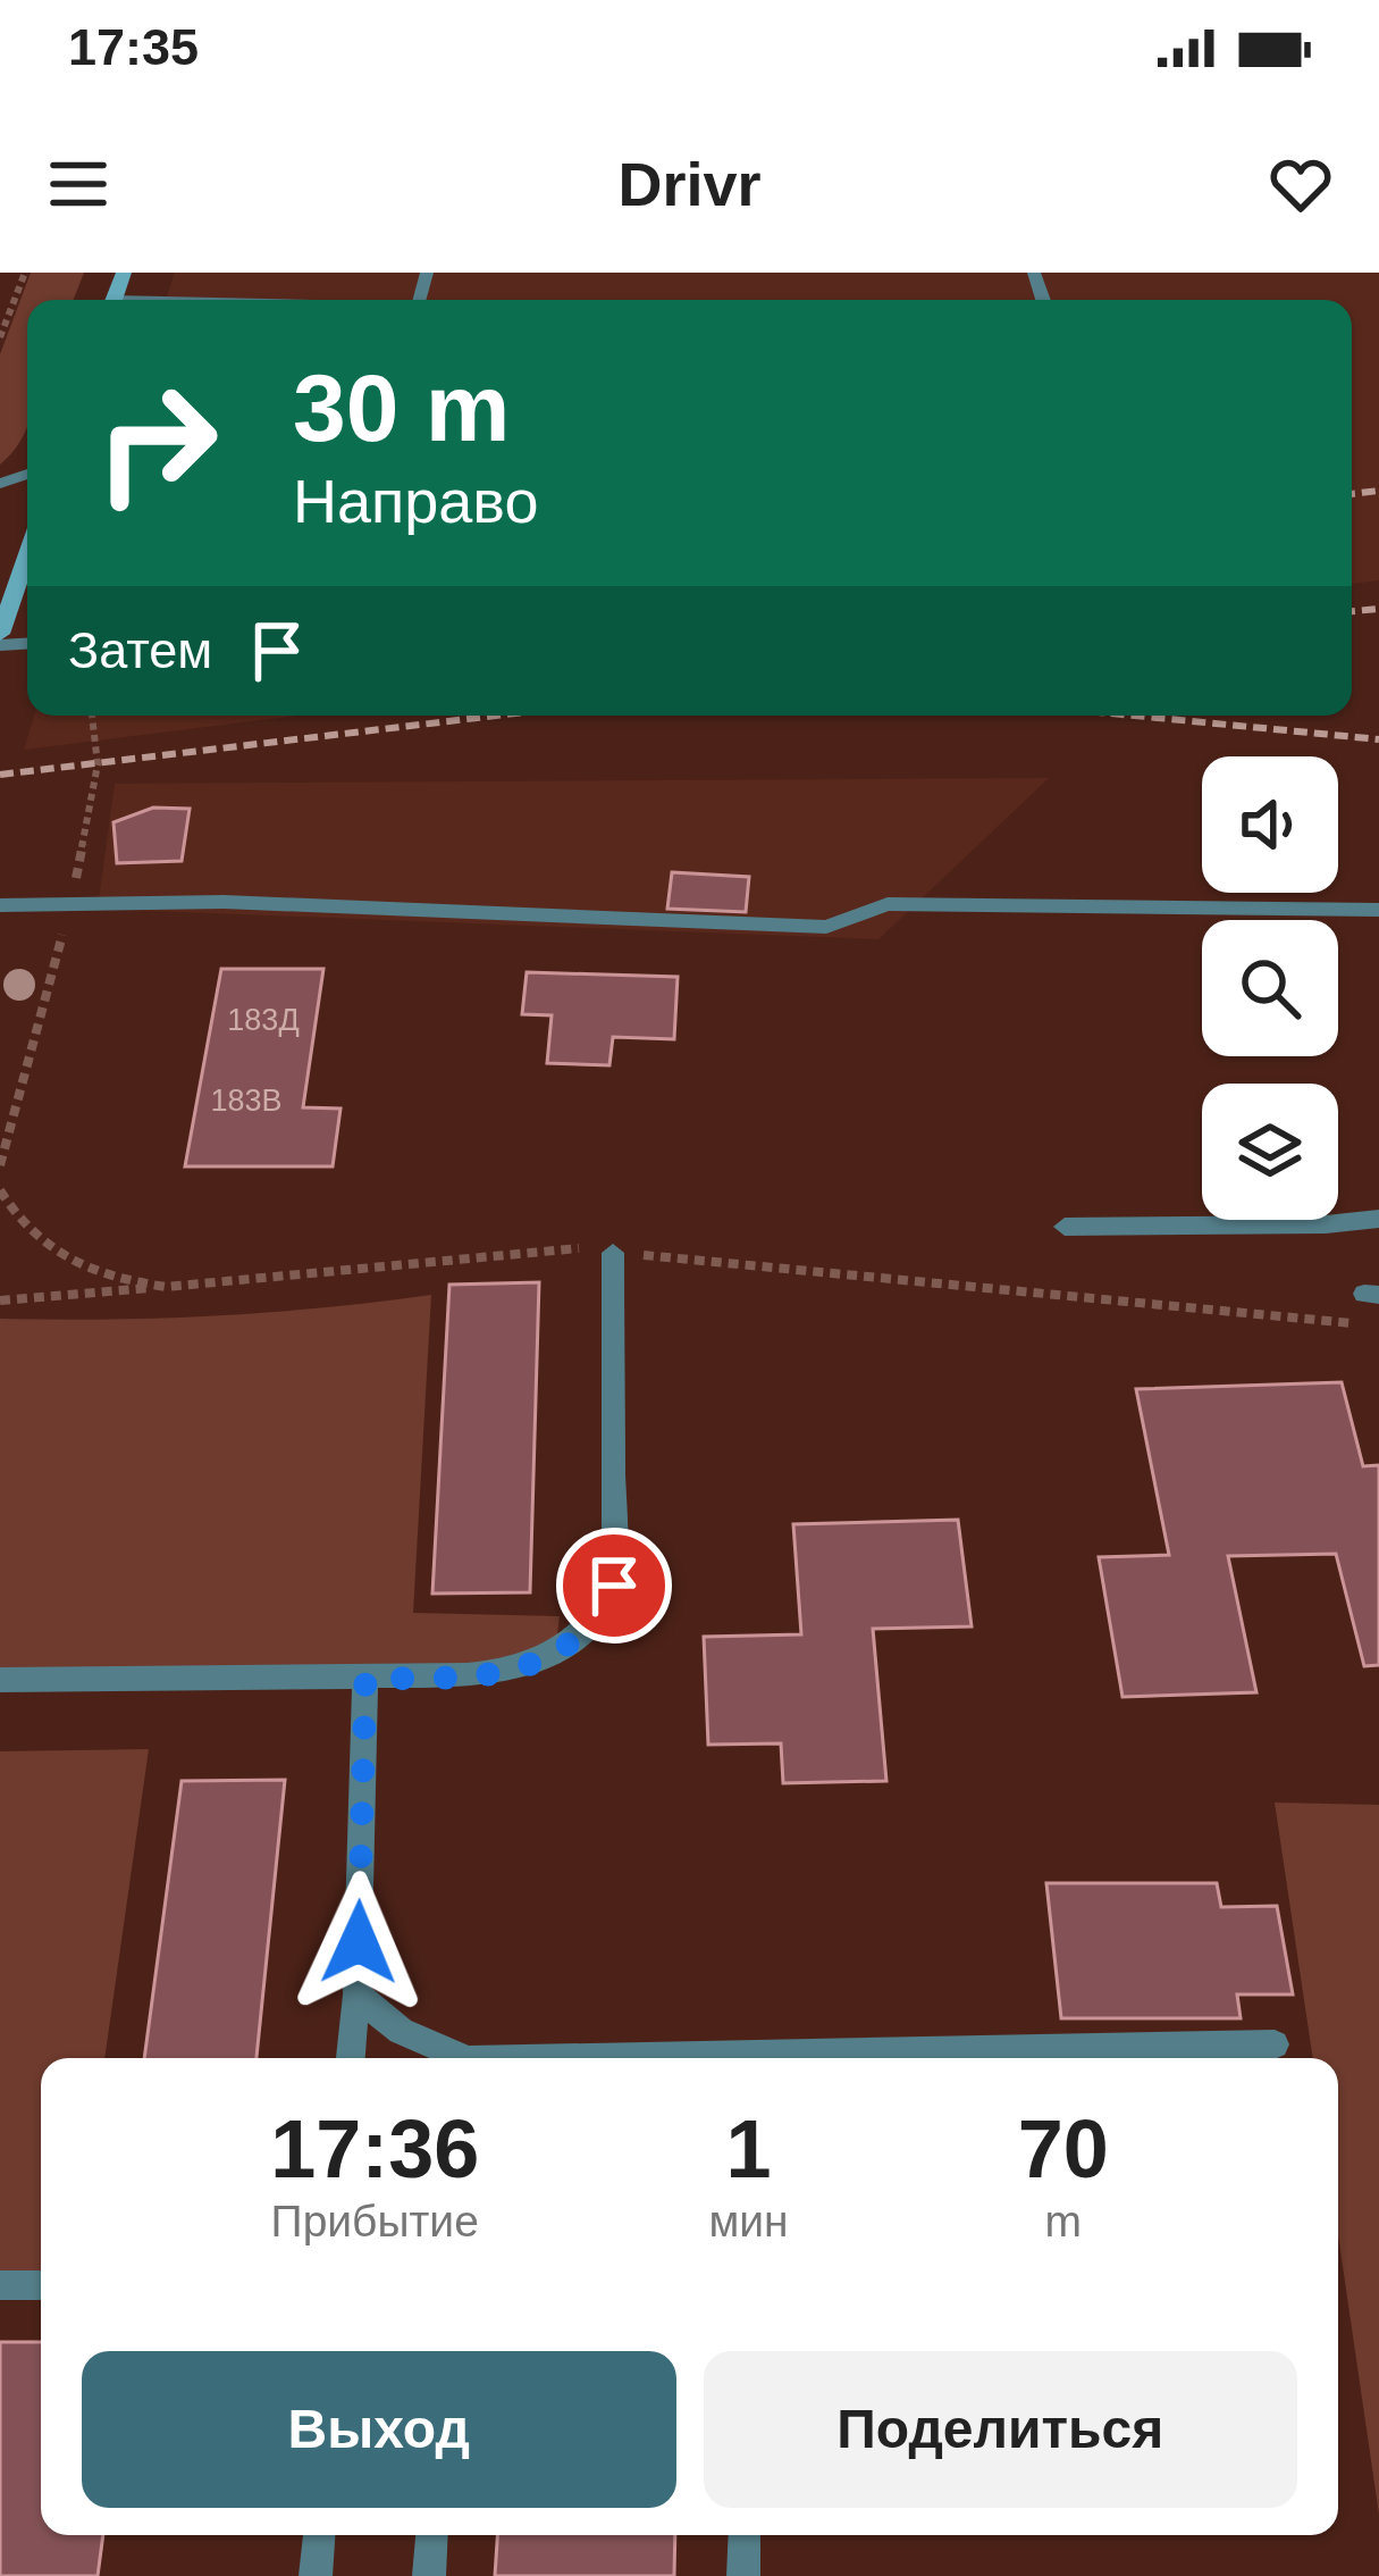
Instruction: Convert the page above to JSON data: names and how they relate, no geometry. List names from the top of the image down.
{
  "house_numbers": ["183Д", "183В"],
  "page": {
    "status": "17:35",
    "header": "Drivr",
    "turn": ["30 m", "Направо"],
    "then": "Затем",
    "eta": [
      "17:36",
      "Прибытие",
      "1",
      "мин",
      "70",
      "m"
    ],
    "buttons": ["Выход", "Поделиться"]
  }
}
